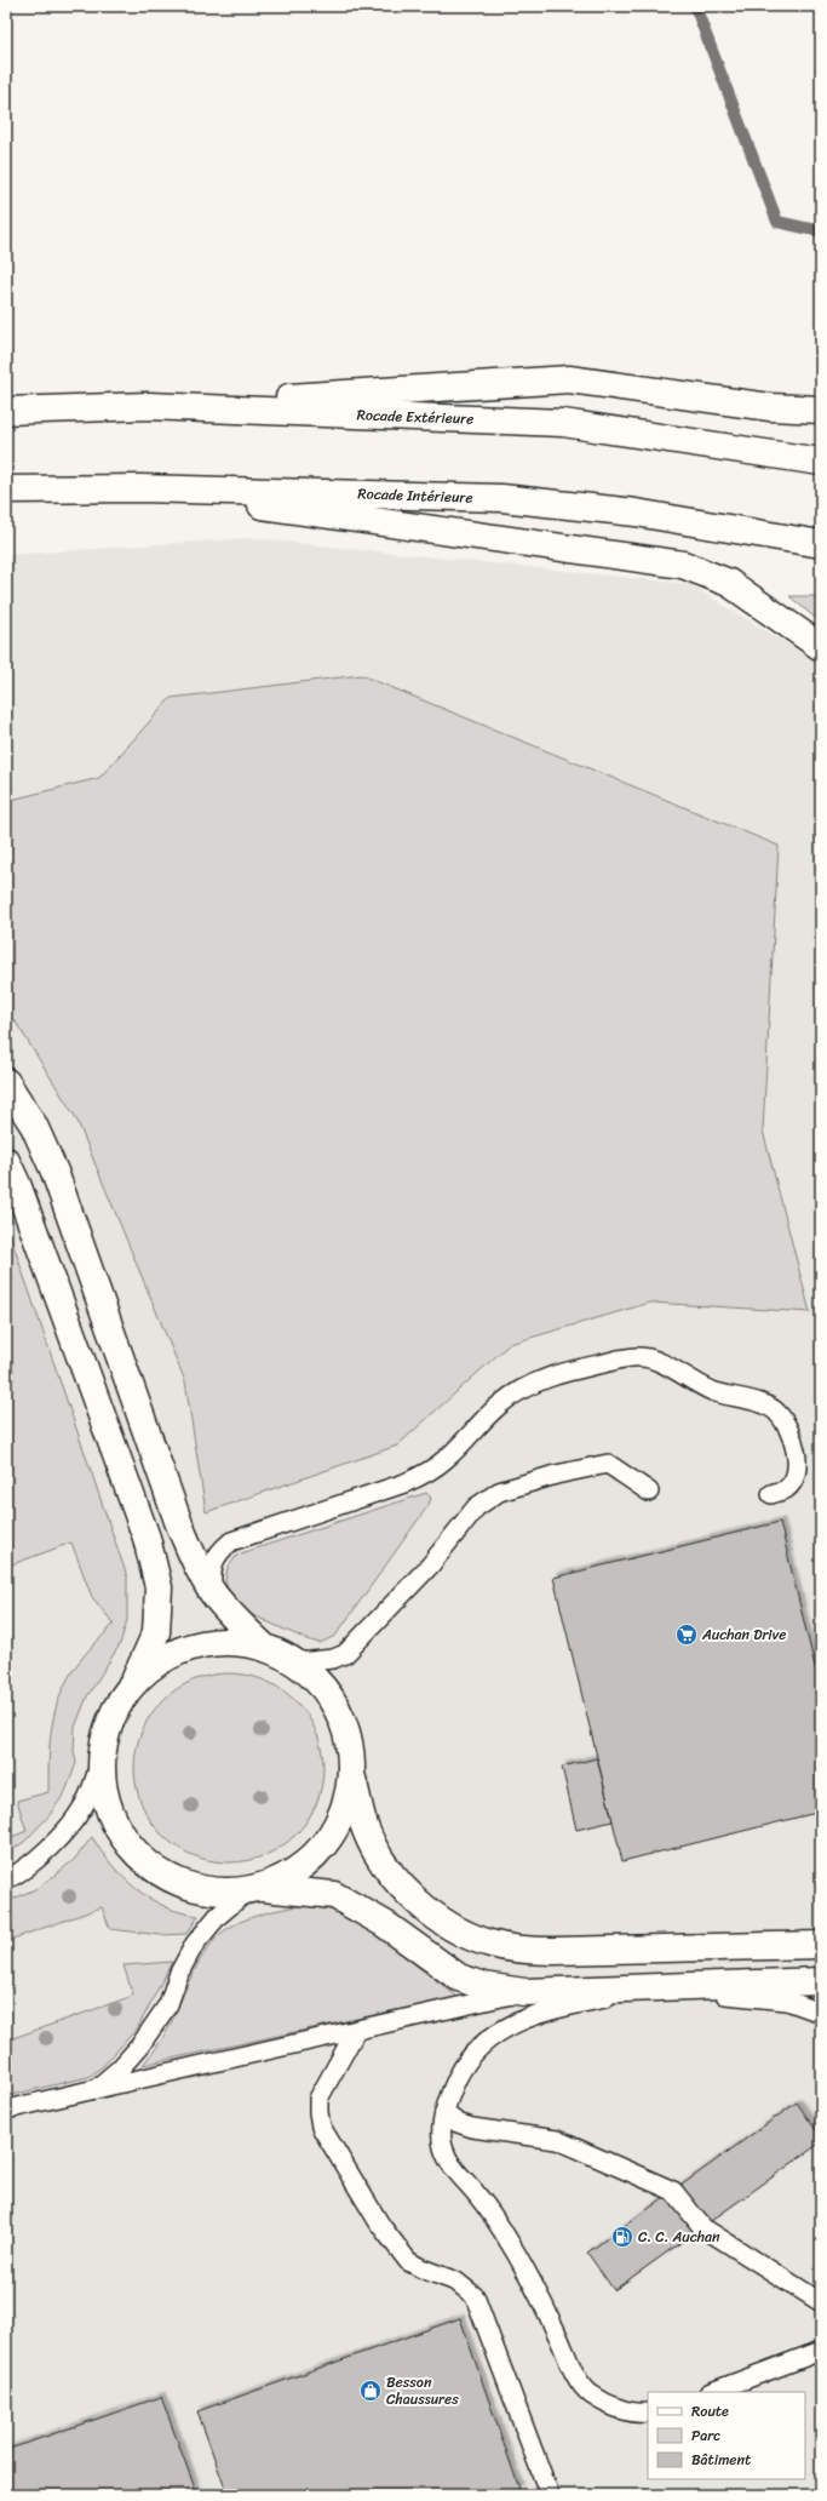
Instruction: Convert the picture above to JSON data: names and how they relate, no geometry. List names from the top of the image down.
{
  "streets": {
    "main road": ["Rocade Extérieure", "Rocade Intérieure"]
  },
  "places": {
    "supermarket": ["Auchan Drive"],
    "fuel station": ["C. C. Auchan"],
    "shop": ["Besson Chaussures"]
  },
  "legend": ["Route", "Parc", "Bâtiment"]
}
